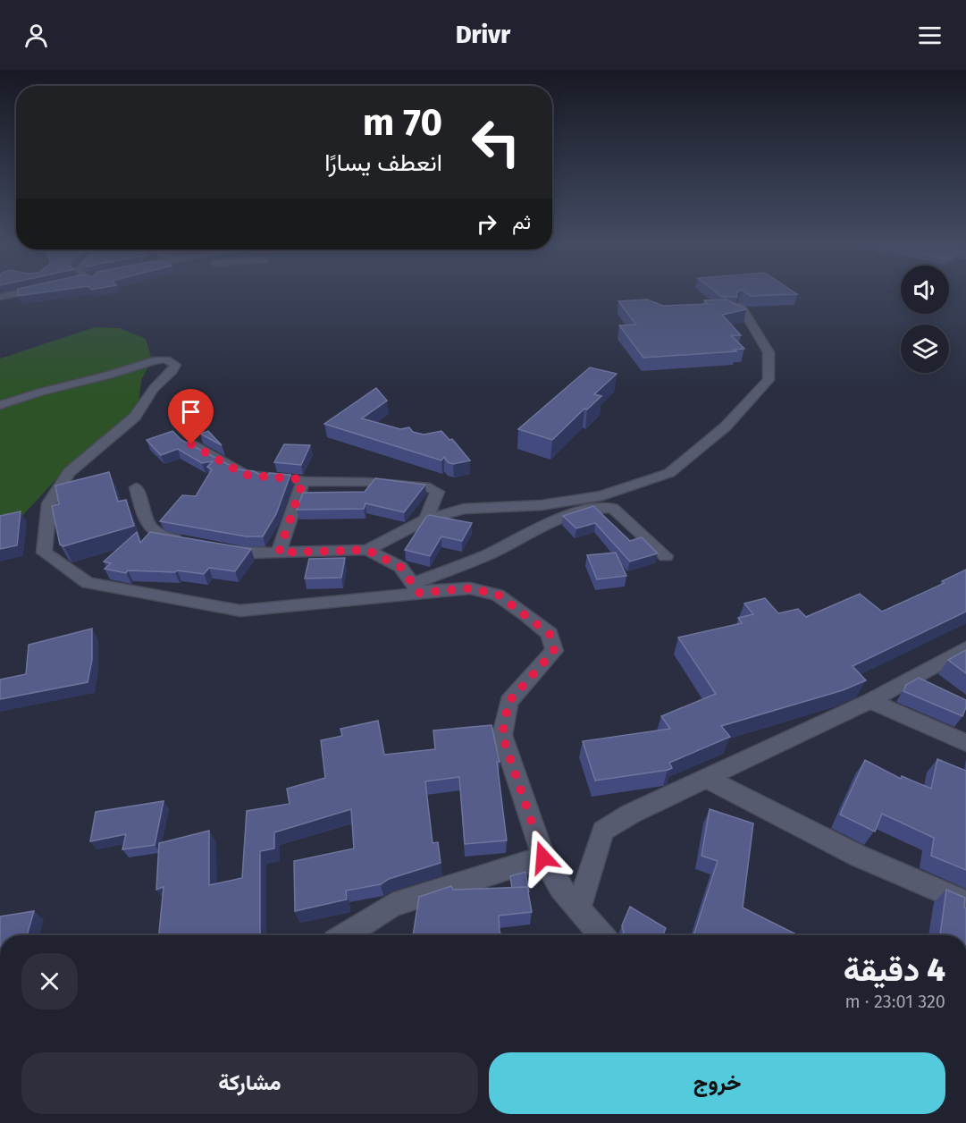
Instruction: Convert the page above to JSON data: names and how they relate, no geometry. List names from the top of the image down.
{
  "page": {
    "header": "Drivr",
    "turn": ["70 m", "انعطف يسارًا"],
    "then": "ثم",
    "heading": ["4 دقيقة", "320 m · 23:01"],
    "buttons": ["خروج", "مشاركة"]
  }
}
